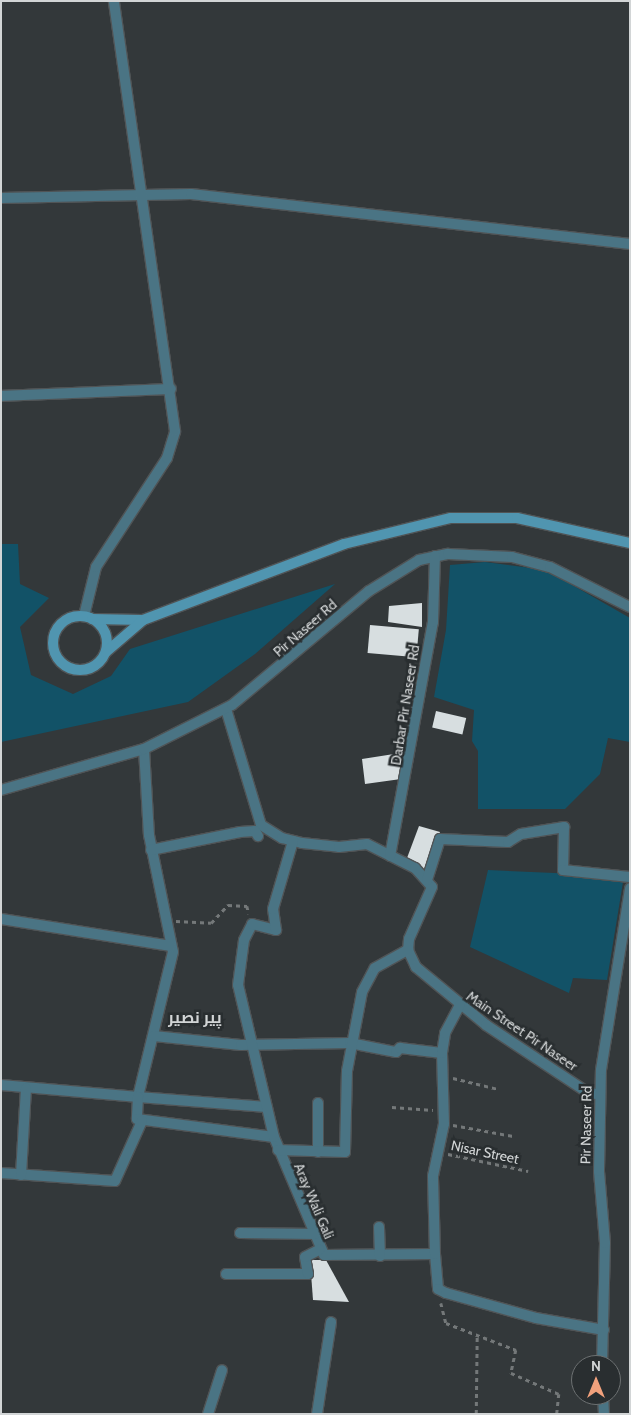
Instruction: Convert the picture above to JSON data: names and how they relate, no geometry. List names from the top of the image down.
{
  "streets": {
    "street": [
      "Pir Naseer Rd",
      "Darbar Pir Naseer Rd",
      "Main Street Pir Naseer",
      "Aray Wali Gali"
    ],
    "path": ["Nisar Street"]
  },
  "crossings": [
    ["Pir Naseer Rd", "Darbar Pir Naseer Rd"],
    ["Pir Naseer Rd", "Main Street Pir Naseer"]
  ],
  "districts": ["پیر نصیر"],
  "north": "top"
}
